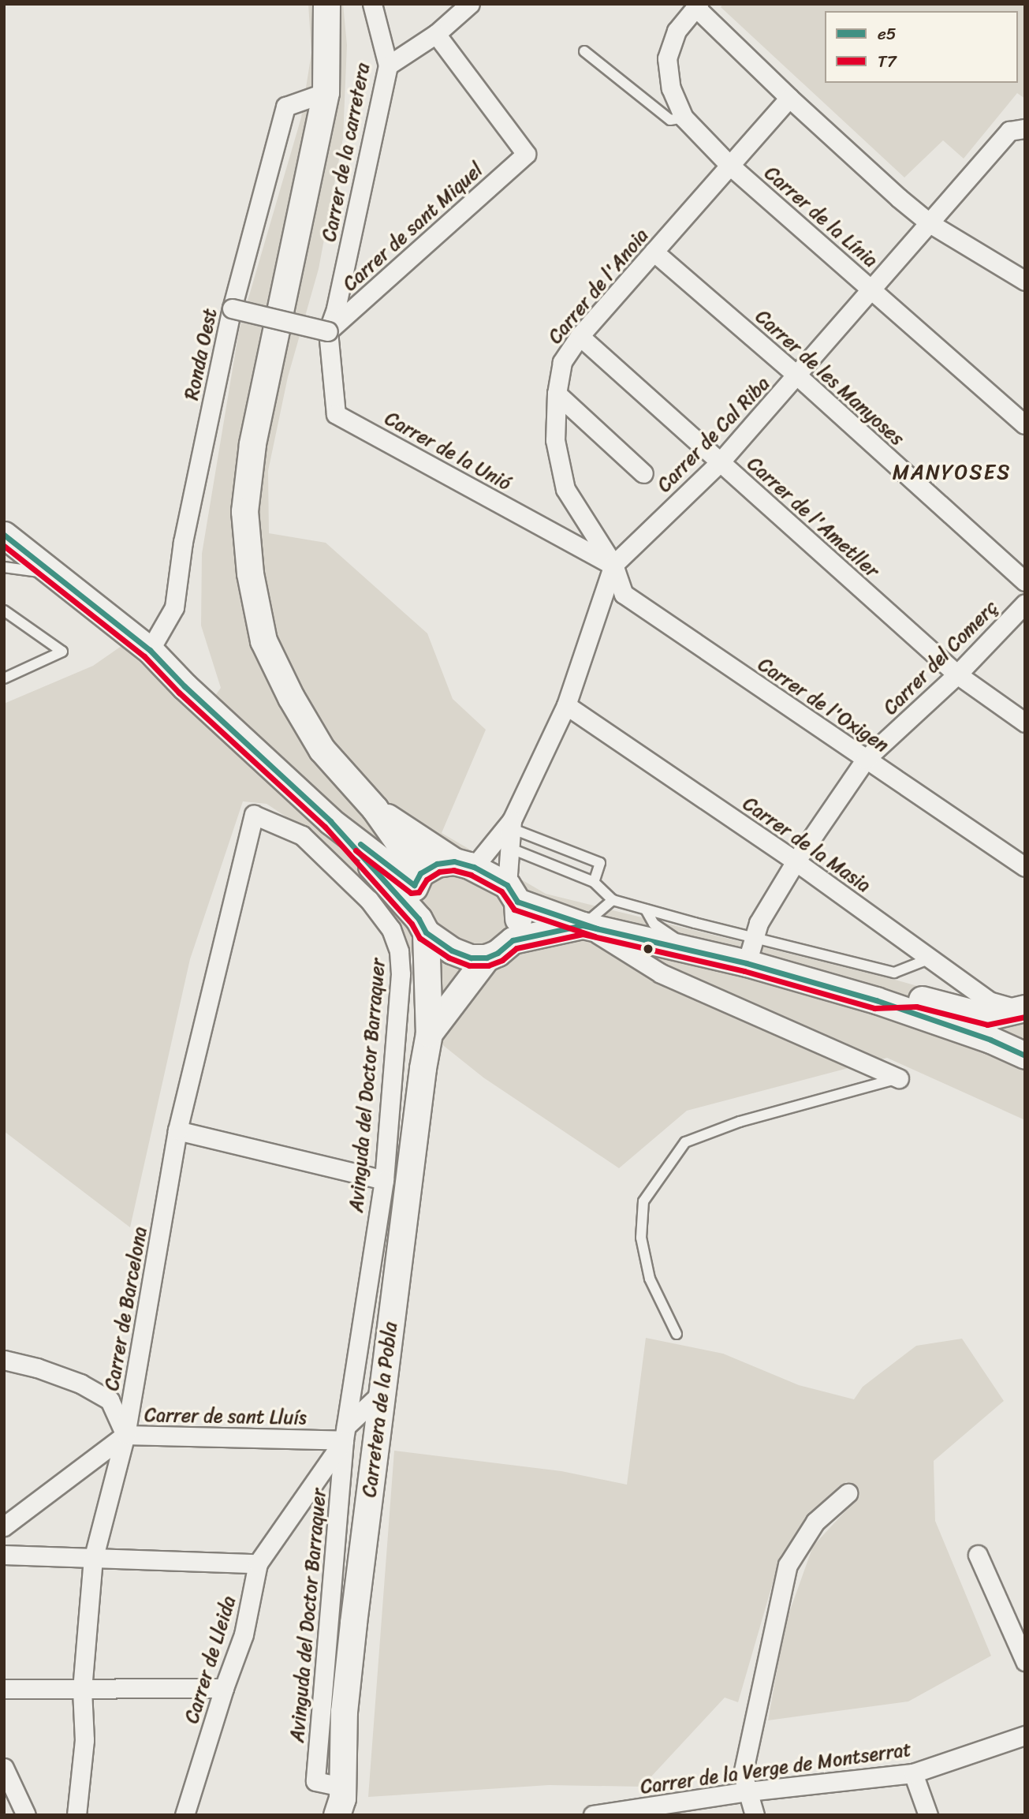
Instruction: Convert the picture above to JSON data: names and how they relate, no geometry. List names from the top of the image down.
{
  "streets": {
    "street": [
      "Carrer de la carretera",
      "Carrer de la Línia",
      "Carrer de sant Miquel",
      "Carrer de l'Anoia",
      "Ronda Oest",
      "Carrer de les Manyoses",
      "Carrer de Cal Riba",
      "Carrer de la Unió",
      "Carrer de l'Ametller",
      "Carrer del Comerç",
      "Carrer de l'Oxigen",
      "Carrer de la Masia",
      "Avinguda del Doctor Barraquer",
      "Carrer de Barcelona",
      "Carretera de la Pobla",
      "Carrer de sant Lluís",
      "Carrer de Lleida",
      "Carrer de la Verge de Montserrat"
    ]
  },
  "crossings": [
    ["Carrer de la carretera", "Carrer de la Unió"],
    ["Carrer de la Línia", "Carrer de l'Anoia"],
    ["Carrer de la Línia", "Carrer de Cal Riba"],
    ["Carrer de sant Miquel", "Carrer de la Unió"],
    ["Carrer de l'Anoia", "Carrer de les Manyoses"],
    ["Carrer de l'Anoia", "Carrer de Cal Riba"],
    ["Carrer de l'Anoia", "Carrer de la Unió"],
    ["Carrer de l'Anoia", "Carrer de l'Ametller"],
    ["Carrer de l'Anoia", "Carrer de l'Oxigen"],
    ["Carrer de les Manyoses", "Carrer de Cal Riba"],
    ["Carrer de Cal Riba", "Carrer de la Unió"],
    ["Carrer de Cal Riba", "Carrer de l'Ametller"],
    ["Carrer de Cal Riba", "Carrer de l'Oxigen"],
    ["Carrer de Cal Riba", "Carrer de la Masia"],
    ["Carrer de Cal Riba", "Carretera de la Pobla"],
    ["Carrer de la Unió", "Carrer de l'Oxigen"],
    ["Carrer de l'Ametller", "Carrer del Comerç"],
    ["Carrer del Comerç", "Carrer de l'Oxigen"],
    ["Carrer del Comerç", "Carrer de la Masia"],
    ["Avinguda del Doctor Barraquer", "Carrer de Barcelona"],
    ["Avinguda del Doctor Barraquer", "Carretera de la Pobla"],
    ["Avinguda del Doctor Barraquer", "Carrer de sant Lluís"],
    ["Avinguda del Doctor Barraquer", "Carrer de Lleida"],
    ["Carrer de Barcelona", "Carrer de sant Lluís"],
    ["Carrer de sant Lluís", "Carrer de Lleida"]
  ],
  "districts": ["MANYOSES"],
  "lines": ["transit line e5", "transit line T7"],
  "legend": ["e5", "T7"]
}
